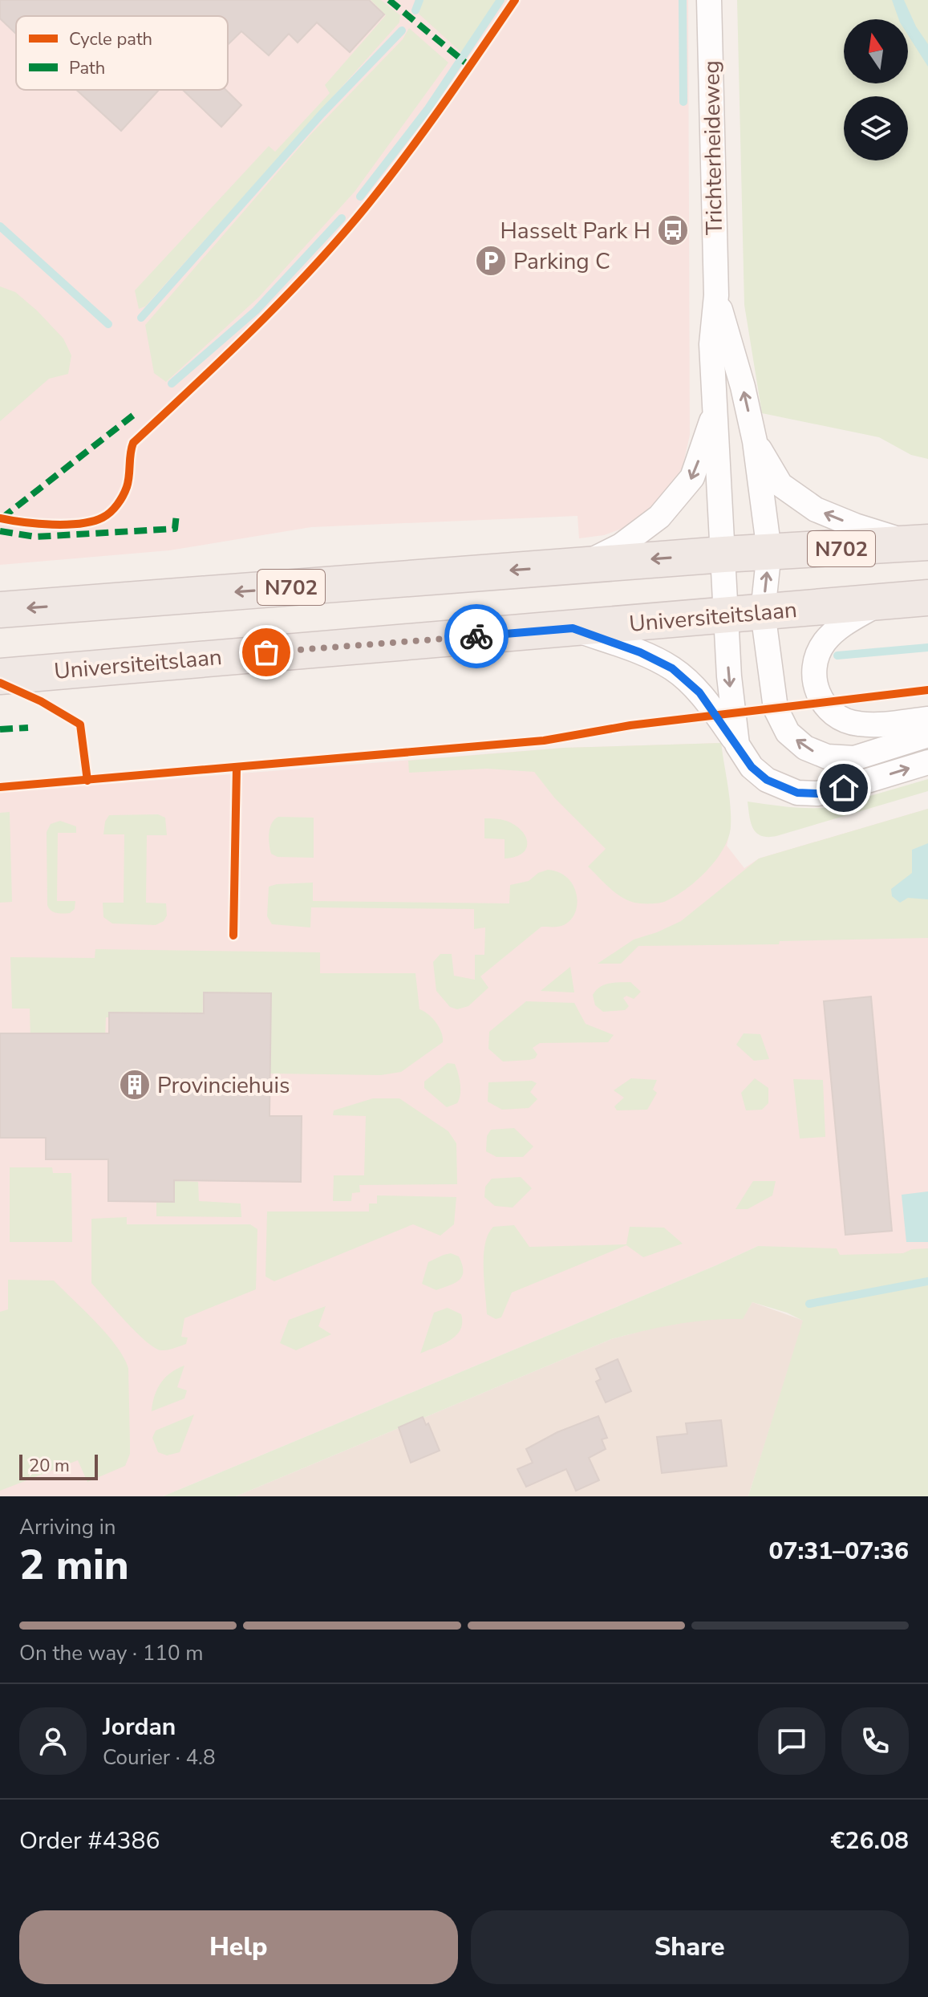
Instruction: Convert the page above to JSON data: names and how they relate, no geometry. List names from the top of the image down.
{
  "streets": {
    "highway": ["N702", "Universiteitslaan"],
    "street": ["Trichterheideweg"]
  },
  "crossings": [
    ["Trichterheideweg", "N702"],
    ["Trichterheideweg", "Universiteitslaan"]
  ],
  "places": {
    "bus stop": ["Hasselt Park H"],
    "parking": ["Parking C"],
    "building": ["Provinciehuis"]
  },
  "legend": ["Cycle path", "Path"],
  "scale_bar": "20 m",
  "north": "top",
  "page": {
    "scale": "20 m",
    "heading": ["2 min", "Arriving in", "07:31–07:36"],
    "panel": [
      "Jordan",
      "Courier · 4.8",
      "Order #4386",
      "€26.08"
    ],
    "bar": "On the way · 110 m",
    "buttons": ["Help", "Share"]
  }
}
